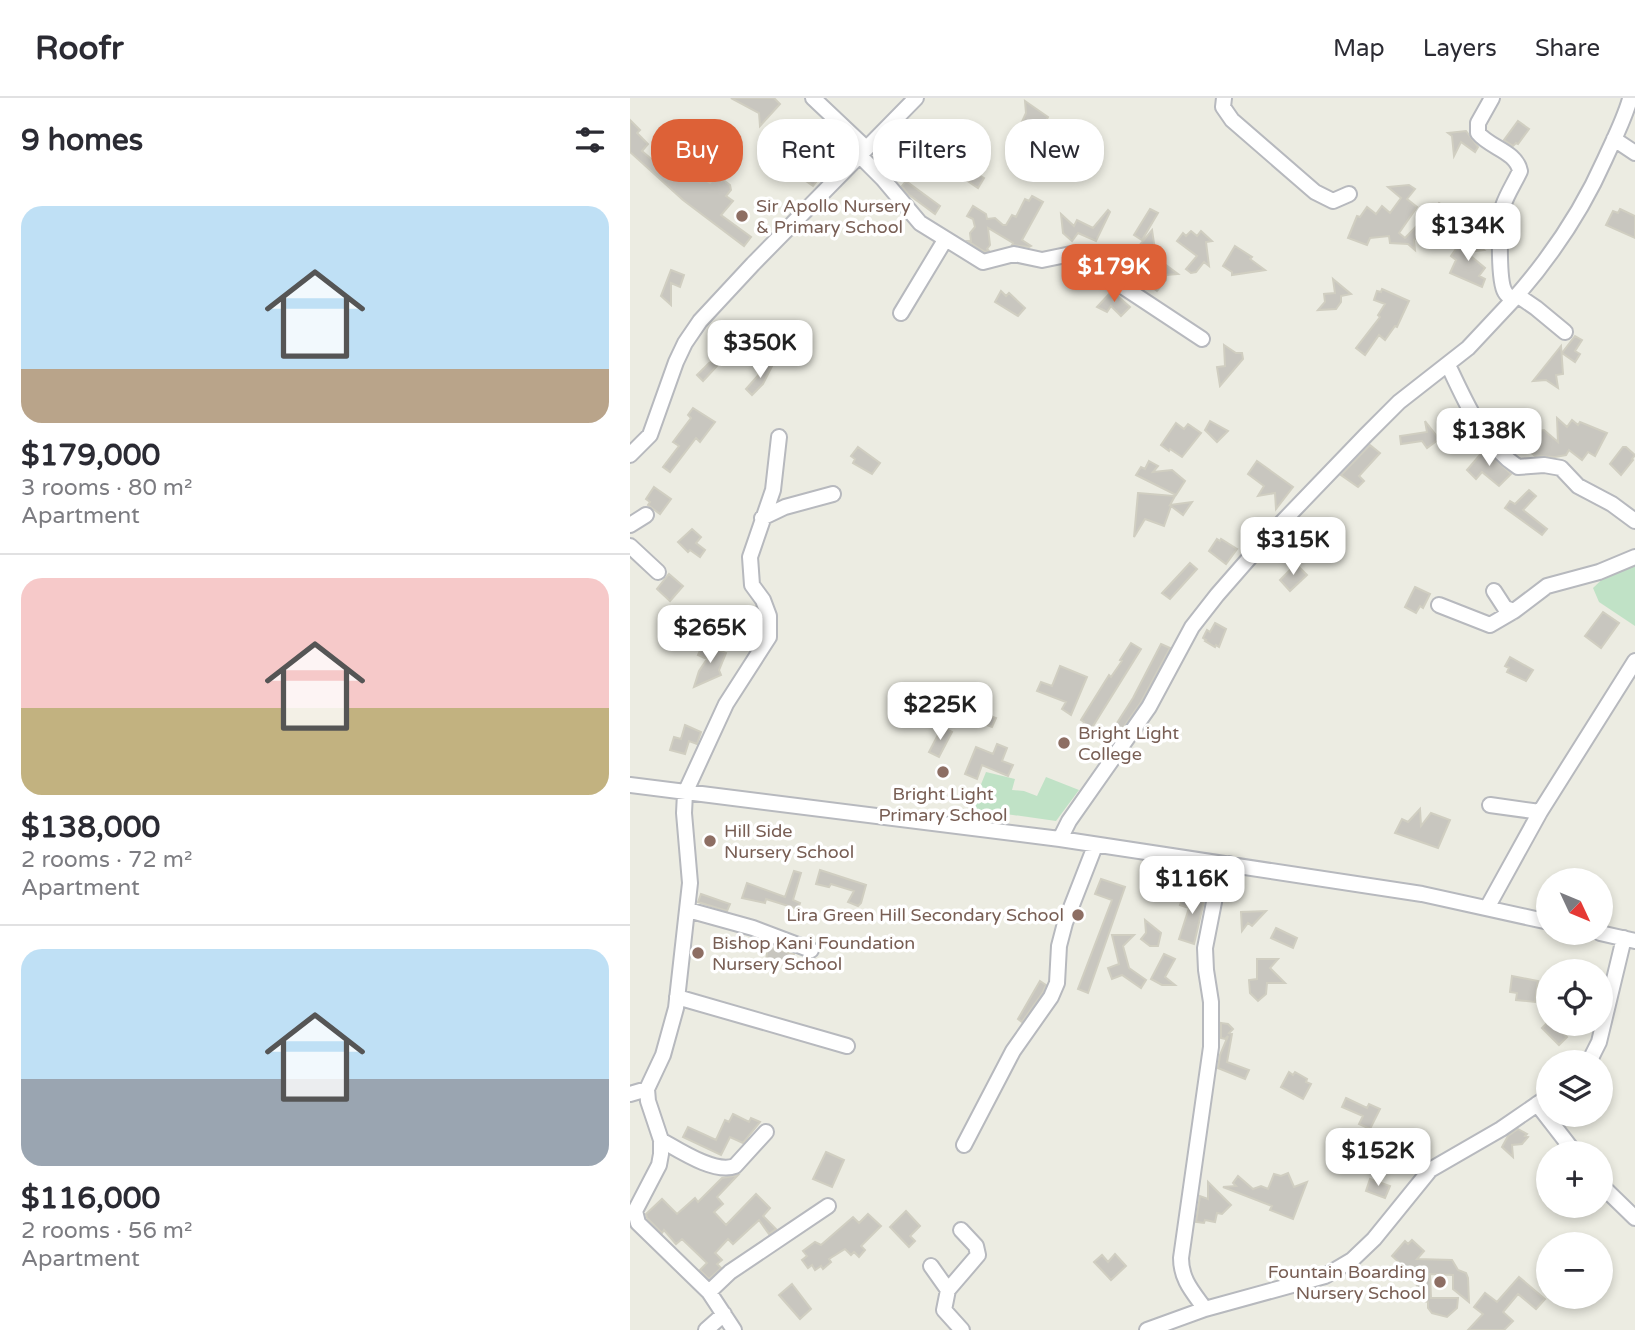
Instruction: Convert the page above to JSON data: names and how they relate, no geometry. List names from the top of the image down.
{
  "places": [
    "Sir Apollo Nursery & Primary School",
    "Bright Light College",
    "Bright Light Primary School",
    "Hill Side Nursery School",
    "Lira Green Hill Secondary School",
    "Bishop Kani Foundation Nursery School",
    "Fountain Boarding Nursery School"
  ],
  "north": "bottom right",
  "page": {
    "header": "Roofr",
    "nav": ["Map", "Layers", "Share"],
    "heading": "9 homes",
    "chip": [
      "Buy",
      "Rent",
      "Filters",
      "New"
    ],
    "list": [
      {
        "name": "$179,000",
        "note": "3 rooms · 80 m² · Apartment"
      },
      {
        "name": "$138,000",
        "note": "2 rooms · 72 m² · Apartment"
      },
      {
        "name": "$116,000",
        "note": "2 rooms · 56 m² · Apartment"
      }
    ],
    "price": [
      "$134K",
      "$179K",
      "$350K",
      "$138K",
      "$315K",
      "$265K",
      "$225K",
      "$116K",
      "$152K"
    ],
    "map_buttons": ["+", "−"]
  }
}
